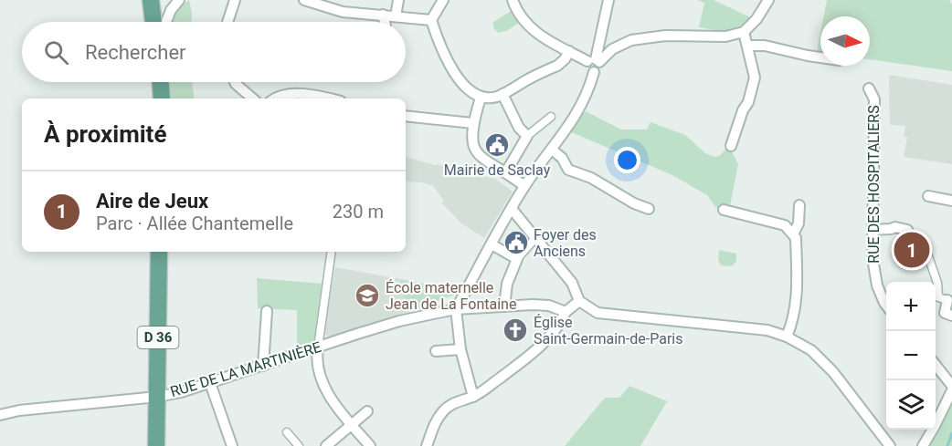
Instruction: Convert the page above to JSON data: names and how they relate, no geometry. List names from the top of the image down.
{
  "streets": {
    "main road": ["D 36"],
    "street": ["RUE DES HOSPITALIERS", "RUE DE LA MARTINIÈRE"]
  },
  "crossings": [
    ["D 36", "RUE DE LA MARTINIÈRE"]
  ],
  "places": {
    "public building": ["Mairie de Saclay", "Foyer des Anciens"],
    "school or university": ["École maternelle Jean de La Fontaine"],
    "church": ["Église Saint-Germain-de-Paris"]
  },
  "north": "right",
  "page": {
    "search": "Rechercher",
    "heading": "À proximité",
    "list": [
      {
        "mark": "1",
        "name": "Aire de Jeux",
        "note": "Parc · Allée Chantemelle",
        "value": "230 m"
      }
    ],
    "pins": "1",
    "map_buttons": ["+", "−"]
  }
}
